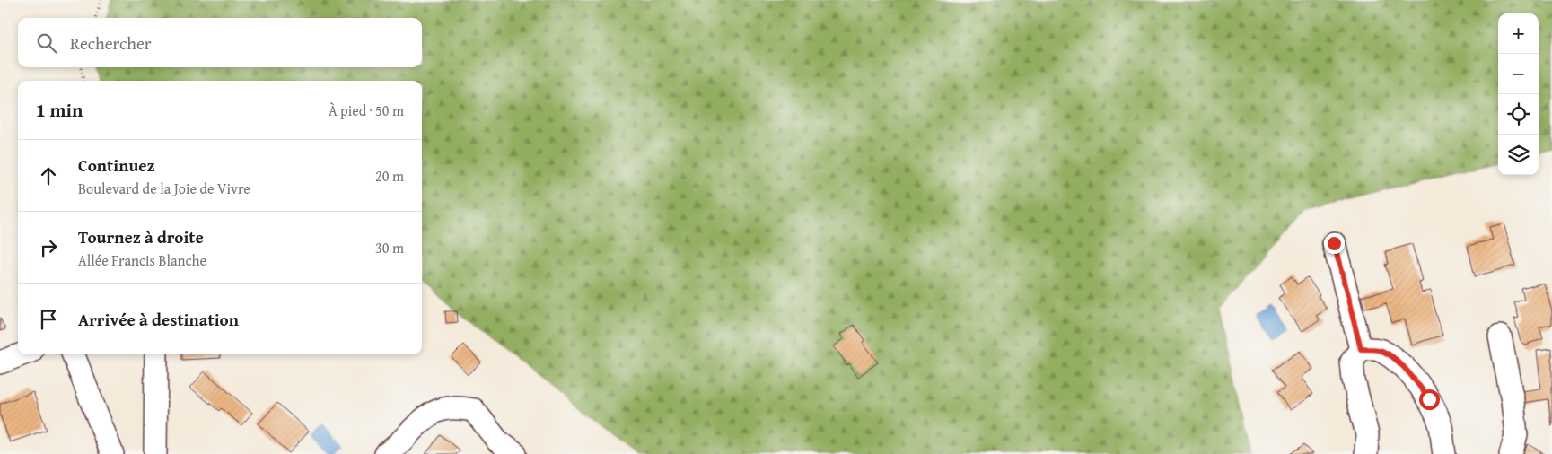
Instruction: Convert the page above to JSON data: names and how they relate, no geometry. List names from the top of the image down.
{
  "page": {
    "map_buttons": ["+", "−"],
    "search": "Rechercher",
    "heading": ["1 min", "À pied · 50 m"],
    "list": [
      ["Continuez", "Boulevard de la Joie de Vivre", "20 m"],
      ["Tournez à droite", "Allée Francis Blanche", "30 m"],
      "Arrivée à destination"
    ]
  }
}
